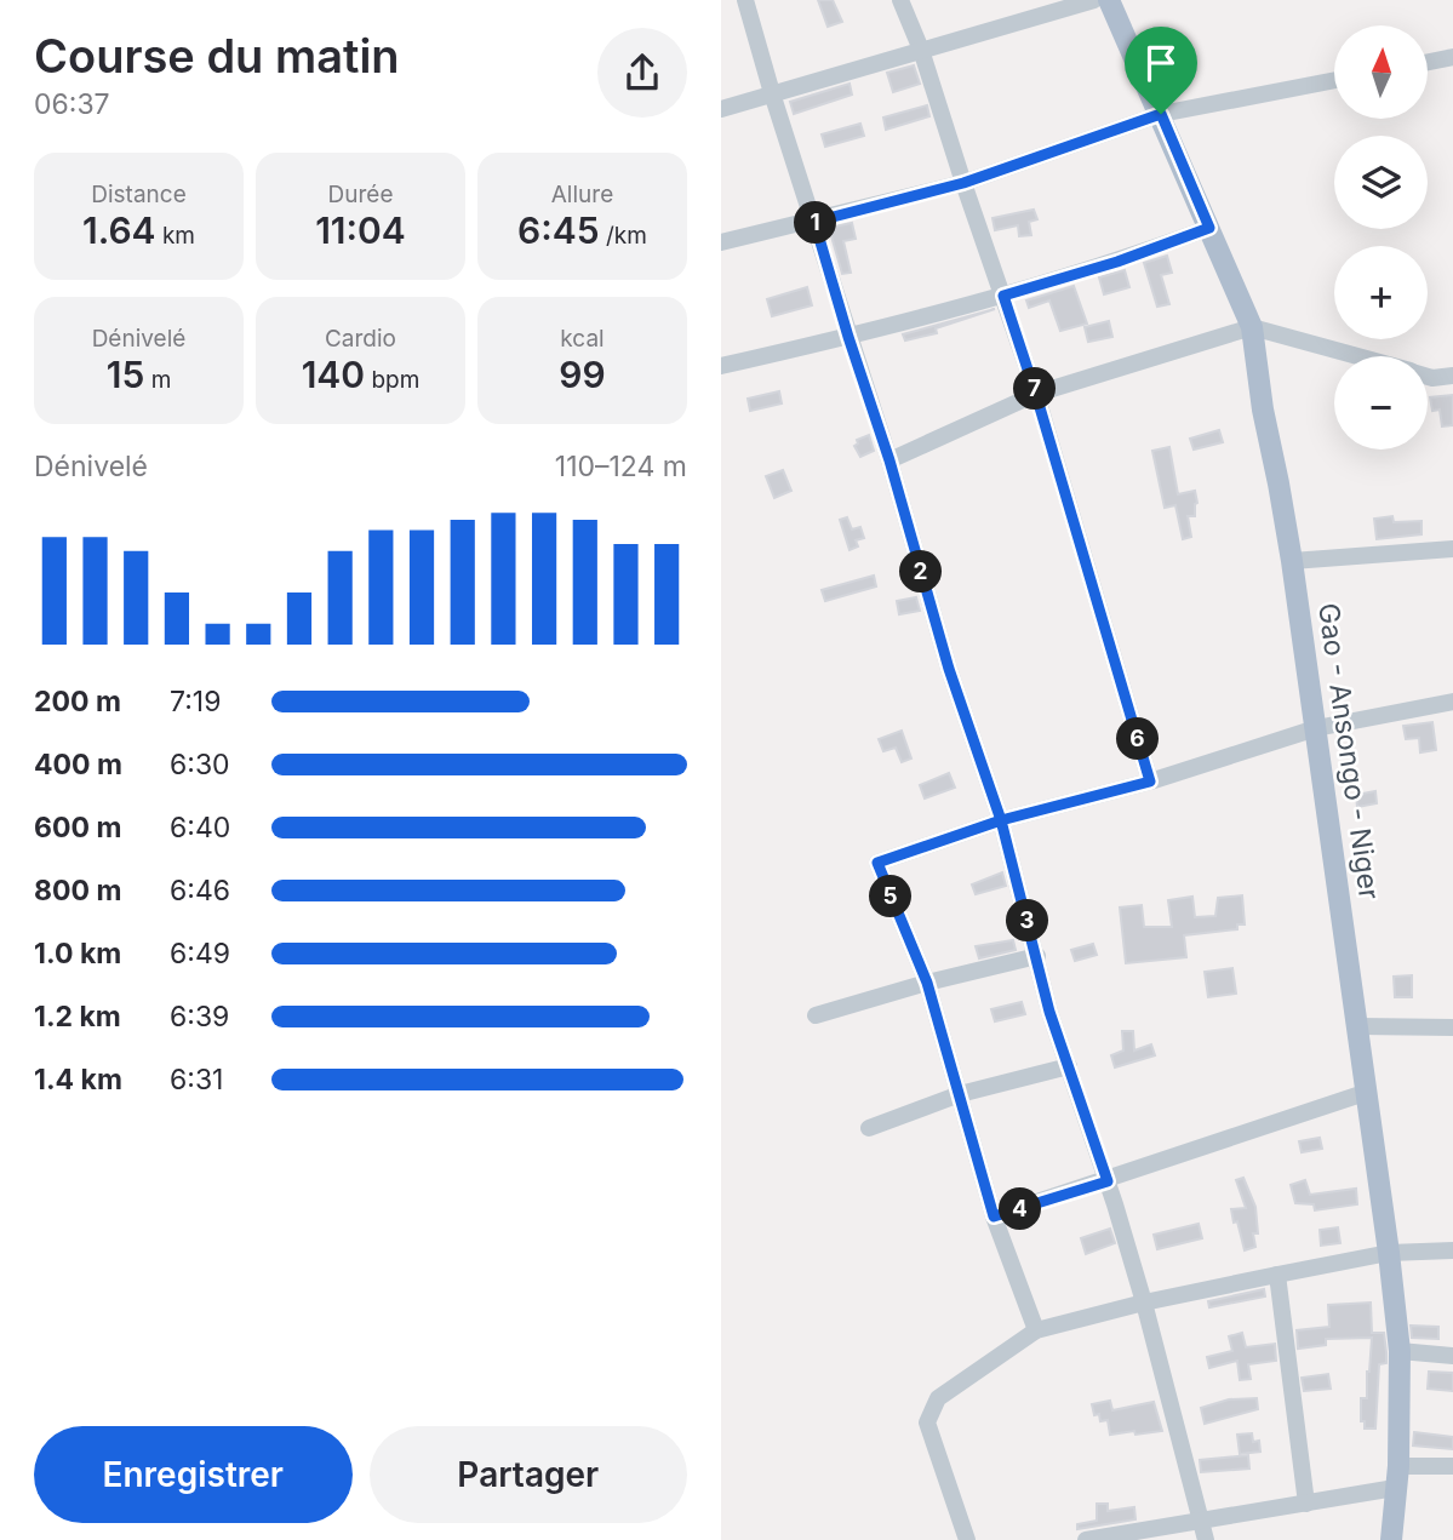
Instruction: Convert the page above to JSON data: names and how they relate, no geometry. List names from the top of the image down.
{
  "streets": {
    "main road": ["Gao - Ansongo - Niger"]
  },
  "north": "top",
  "page": {
    "heading": ["Course du matin", "06:37"],
    "map_buttons": ["+", "−"],
    "stats": [
      ["Distance", "1.64 km"],
      ["Durée", "11:04"],
      ["Allure", "6:45 /km"],
      ["Dénivelé", "15 m"],
      ["Cardio", "140 bpm"],
      ["kcal", "99"]
    ],
    "pins": [
      "1",
      "7",
      "2",
      "6",
      "5",
      "3",
      "4"
    ],
    "chart": ["Dénivelé", "110–124 m"],
    "list": [
      {
        "name": "200 m",
        "note": "7:19"
      },
      {
        "name": "400 m",
        "note": "6:30"
      },
      {
        "name": "600 m",
        "note": "6:40"
      },
      {
        "name": "800 m",
        "note": "6:46"
      },
      {
        "name": "1.0 km",
        "note": "6:49"
      },
      {
        "name": "1.2 km",
        "note": "6:39"
      },
      {
        "name": "1.4 km",
        "note": "6:31"
      }
    ],
    "buttons": ["Enregistrer", "Partager"]
  }
}
